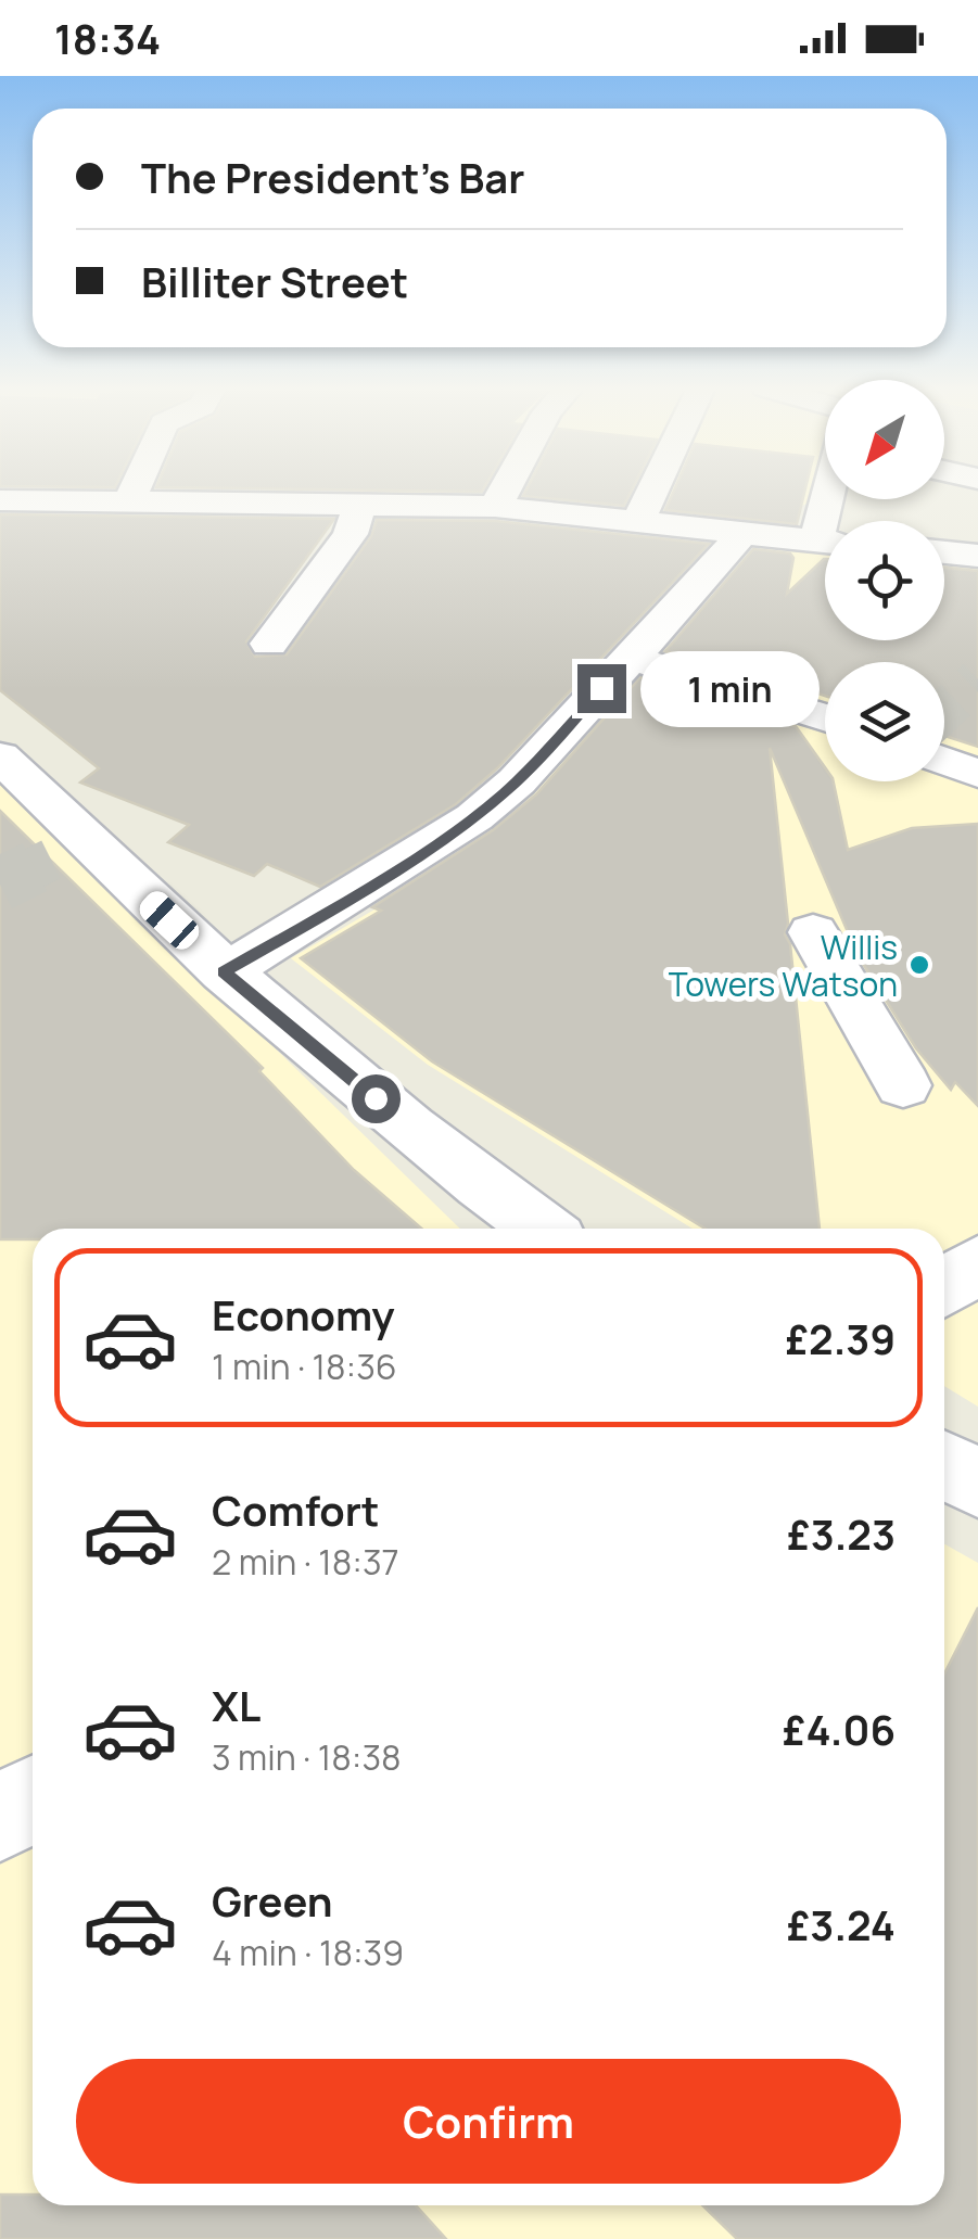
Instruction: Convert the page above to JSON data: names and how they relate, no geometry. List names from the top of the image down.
{
  "places": ["Willis Towers Watson"],
  "north": "bottom left",
  "page": {
    "status": "18:34",
    "banner": ["The President's Bar", "Billiter Street"],
    "bubble": "1 min",
    "list": [
      {
        "name": "Economy",
        "note": "1 min · 18:36",
        "value": "£2.39"
      },
      {
        "name": "Comfort",
        "note": "2 min · 18:37",
        "value": "£3.23"
      },
      {
        "name": "XL",
        "note": "3 min · 18:38",
        "value": "£4.06"
      },
      {
        "name": "Green",
        "note": "4 min · 18:39",
        "value": "£3.24"
      }
    ],
    "buttons": "Confirm"
  }
}
